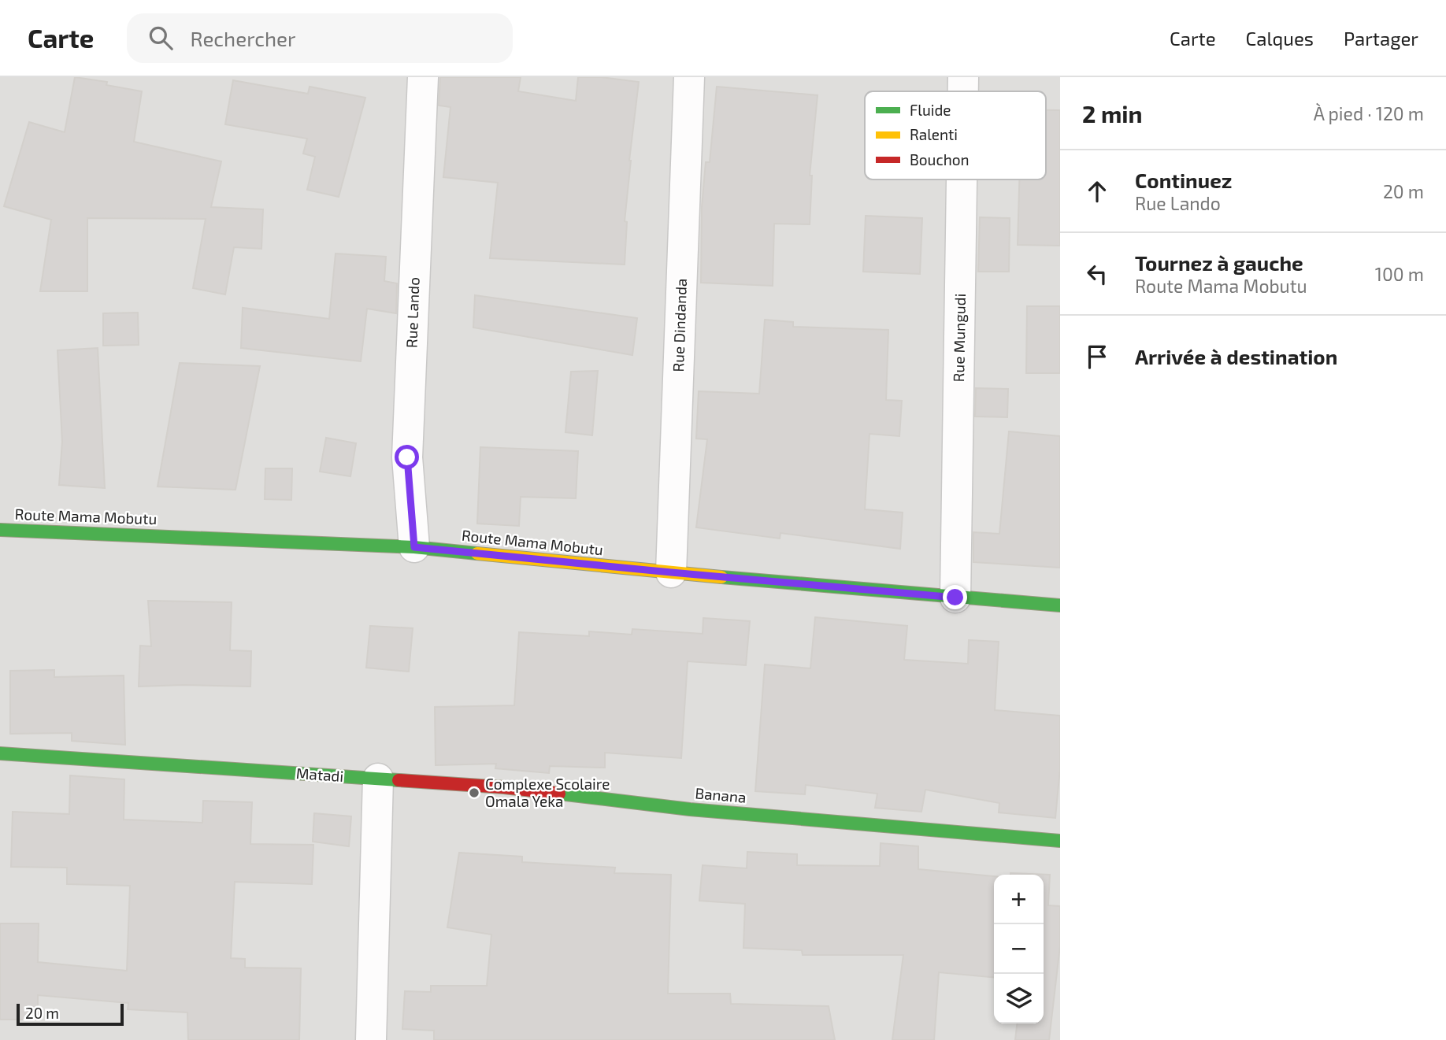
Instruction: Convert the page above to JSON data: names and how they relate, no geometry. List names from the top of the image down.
{
  "streets": {
    "street": [
      "Rue Lando",
      "Rue Dindanda",
      "Rue Mungudi",
      "Route Mama Mobutu",
      "Matadi",
      "Banana"
    ]
  },
  "crossings": [
    ["Rue Lando", "Route Mama Mobutu"],
    ["Rue Dindanda", "Route Mama Mobutu"],
    ["Rue Mungudi", "Route Mama Mobutu"],
    ["Matadi", "Banana"]
  ],
  "places": ["Complexe Scolaire Omala Yeka"],
  "legend": ["Fluide", "Ralenti", "Bouchon"],
  "scale_bar": "20 m",
  "page": {
    "header": "Carte",
    "search": "Rechercher",
    "nav": ["Carte", "Calques", "Partager"],
    "heading": ["2 min", "À pied · 120 m"],
    "list": [
      ["Continuez", "Rue Lando", "20 m"],
      ["Tournez à gauche", "Route Mama Mobutu", "100 m"],
      "Arrivée à destination"
    ],
    "map_buttons": ["+", "−"],
    "scale": "20 m"
  }
}
